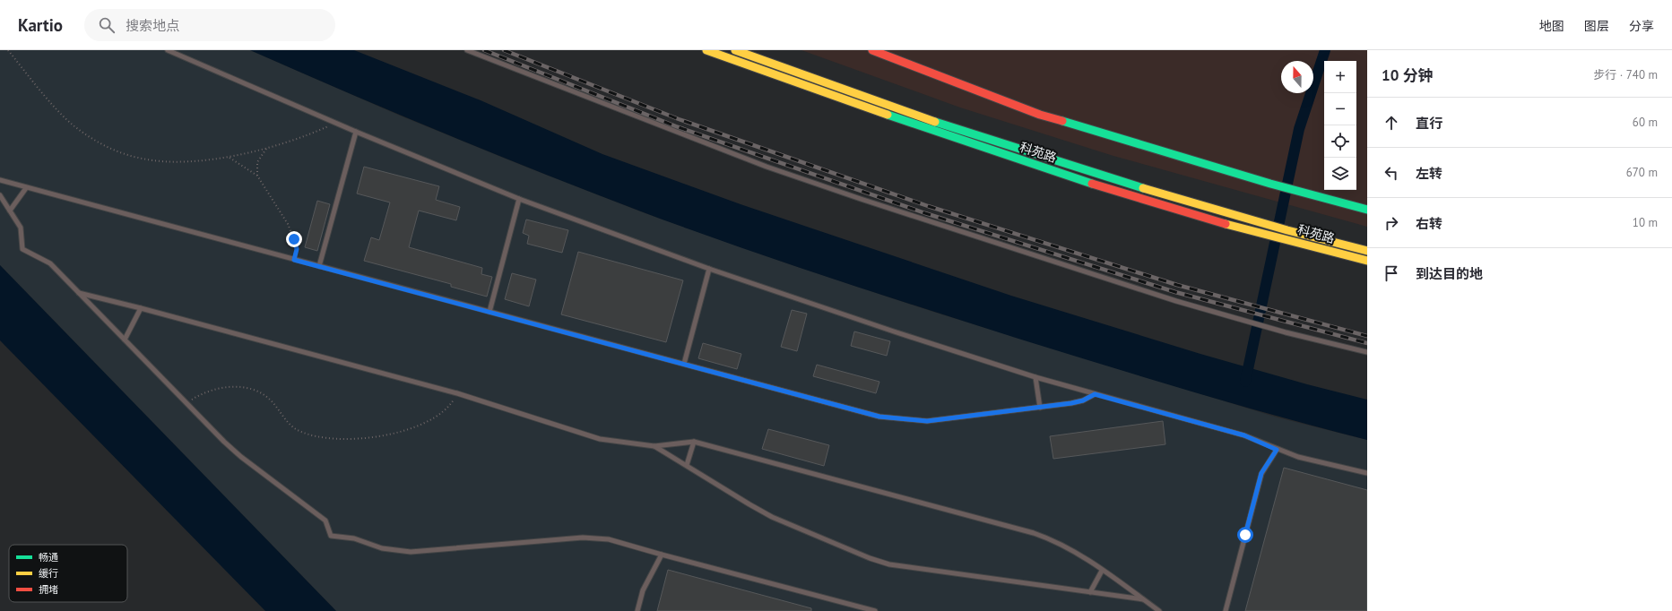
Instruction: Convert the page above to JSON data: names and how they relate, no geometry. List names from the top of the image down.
{
  "streets": {
    "street": ["科苑路"]
  },
  "legend": ["畅通", "缓行", "拥堵"],
  "north": "top",
  "page": {
    "header": "Kartio",
    "search": "搜索地点",
    "nav": ["地图", "图层", "分享"],
    "heading": ["10 分钟", "步行 · 740 m"],
    "map_buttons": ["+", "−"],
    "list": [
      ["直行", "60 m"],
      ["左转", "670 m"],
      ["右转", "10 m"],
      "到达目的地"
    ]
  }
}
